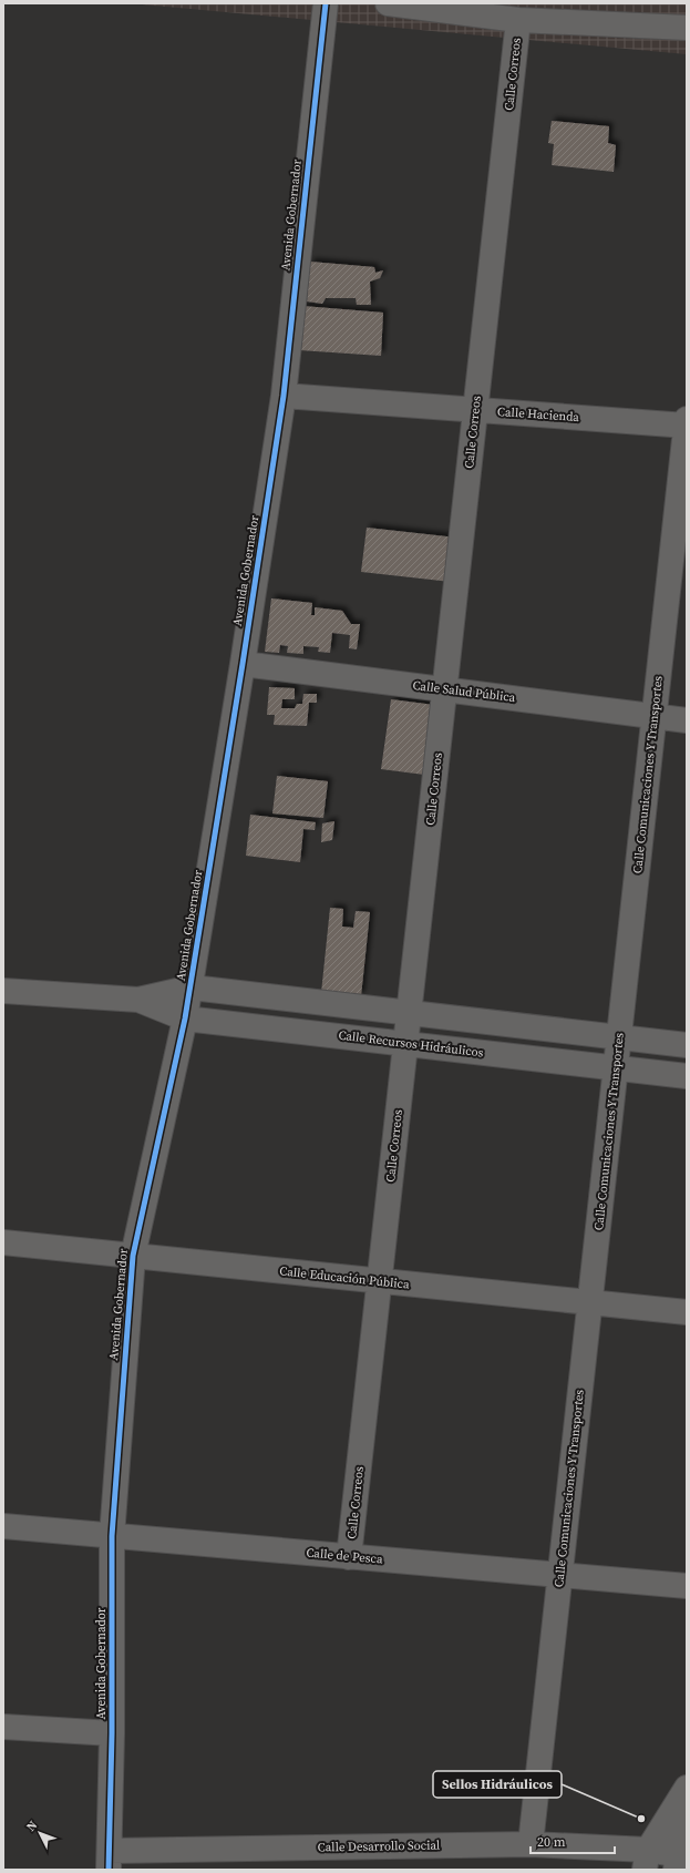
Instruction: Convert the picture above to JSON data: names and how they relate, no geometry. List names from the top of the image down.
{
  "streets": {
    "street": [
      "Calle Correos",
      "Avenida Gobernador",
      "Calle Hacienda",
      "Calle Salud Pública",
      "Calle Comunicaciones Y Transportes",
      "Calle Recursos Hidráulicos",
      "Calle Educación Pública",
      "Calle de Pesca",
      "Calle Desarrollo Social"
    ]
  },
  "crossings": [
    ["Calle Correos", "Calle Hacienda"],
    ["Calle Correos", "Calle Salud Pública"],
    ["Calle Correos", "Calle Recursos Hidráulicos"],
    ["Calle Correos", "Calle Educación Pública"],
    ["Calle Correos", "Calle de Pesca"],
    ["Avenida Gobernador", "Calle Hacienda"],
    ["Avenida Gobernador", "Calle Salud Pública"],
    ["Avenida Gobernador", "Calle Recursos Hidráulicos"],
    ["Avenida Gobernador", "Calle Educación Pública"],
    ["Avenida Gobernador", "Calle de Pesca"],
    ["Avenida Gobernador", "Calle Desarrollo Social"],
    ["Calle Hacienda", "Calle Comunicaciones Y Transportes"],
    ["Calle Salud Pública", "Calle Comunicaciones Y Transportes"],
    ["Calle Comunicaciones Y Transportes", "Calle Recursos Hidráulicos"],
    ["Calle Comunicaciones Y Transportes", "Calle Educación Pública"],
    ["Calle Comunicaciones Y Transportes", "Calle de Pesca"],
    ["Calle Comunicaciones Y Transportes", "Calle Desarrollo Social"]
  ],
  "places": ["Sellos Hidráulicos"],
  "scale_bar": "20 m",
  "north": "top left"
}
